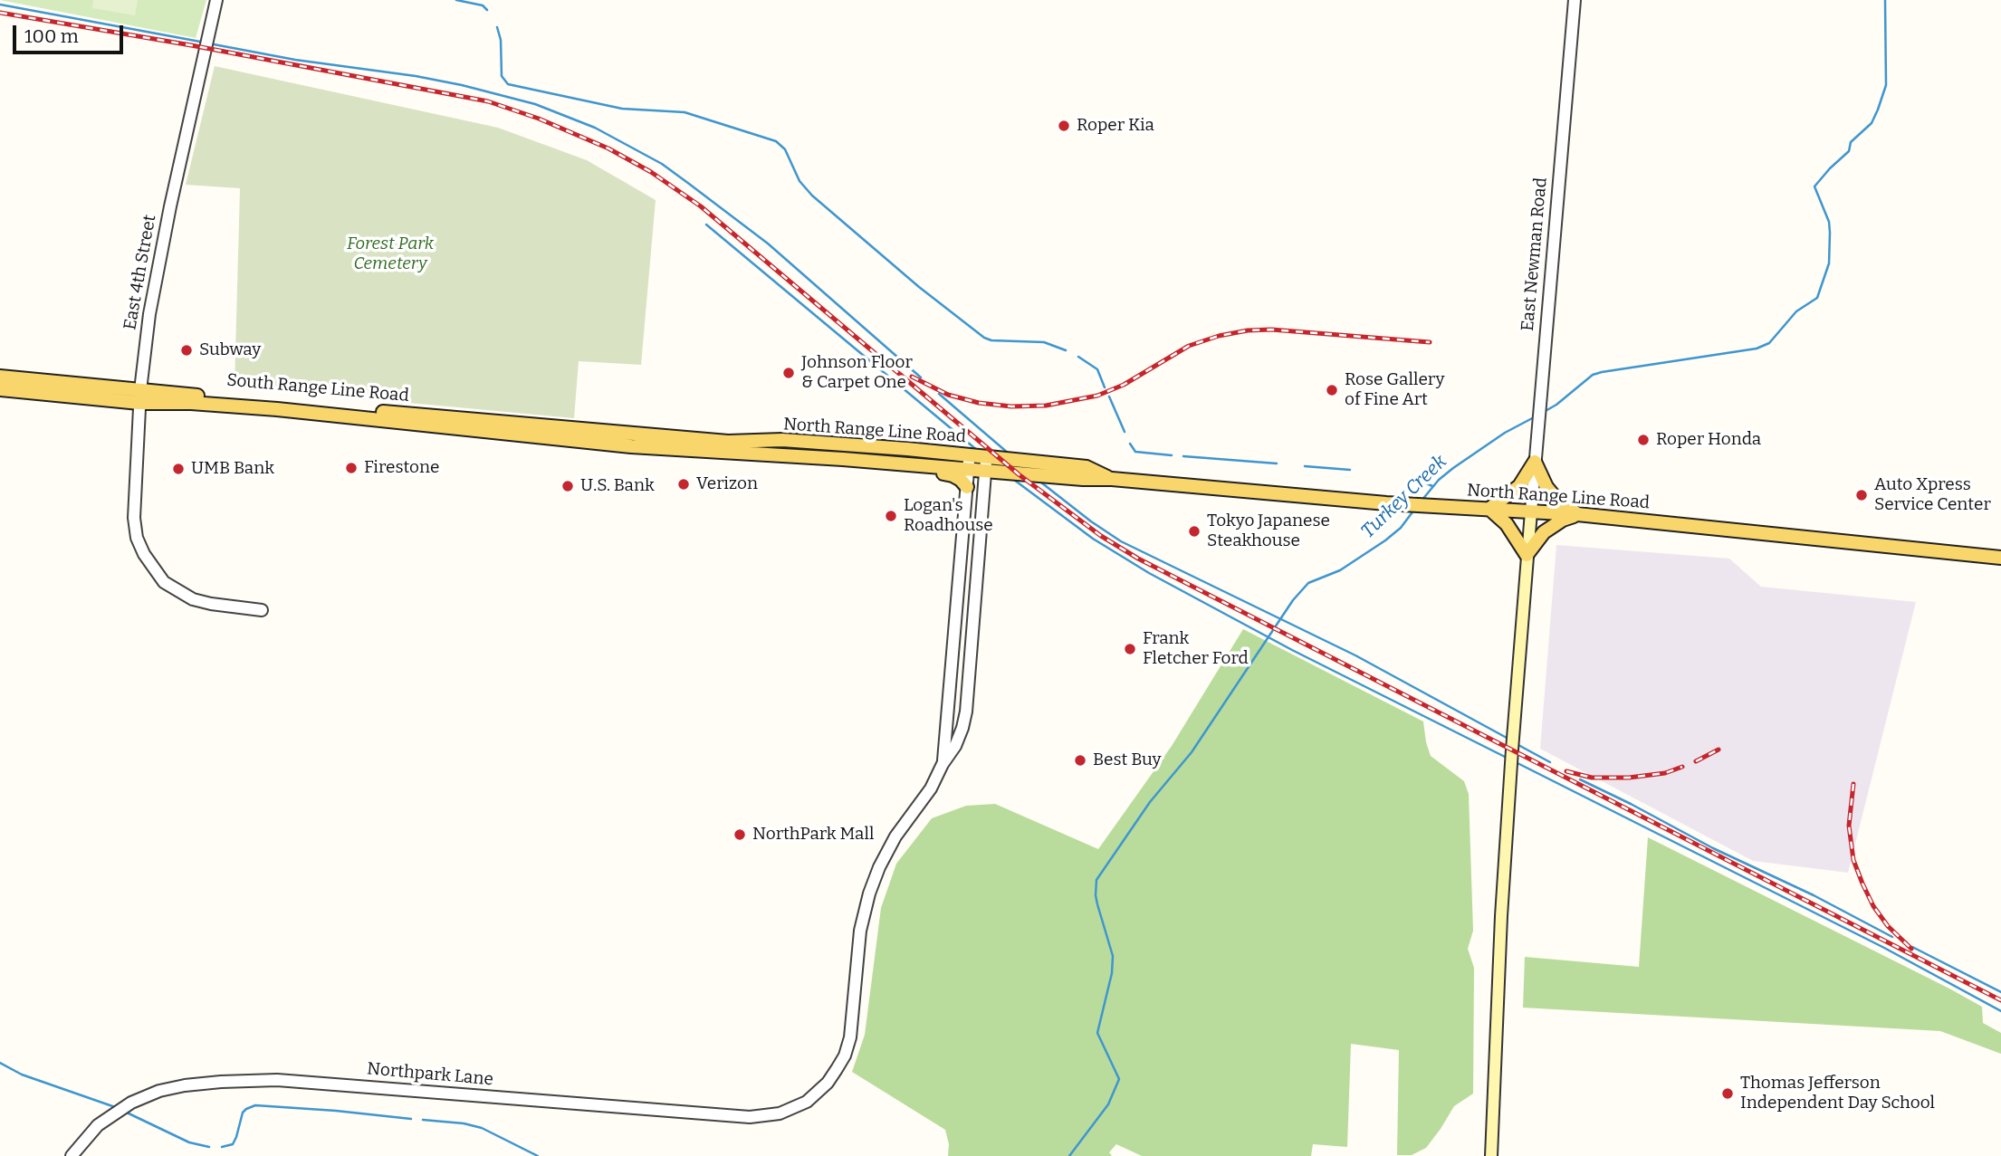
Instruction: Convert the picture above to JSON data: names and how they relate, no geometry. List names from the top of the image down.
{
  "streets": {
    "main road": ["South Range Line Road", "North Range Line Road"],
    "street": ["East Newman Road", "East 4th Street", "Northpark Lane"]
  },
  "crossings": [
    ["East Newman Road", "North Range Line Road"],
    ["East 4th Street", "South Range Line Road"],
    ["South Range Line Road", "North Range Line Road"]
  ],
  "water": ["Turkey Creek"],
  "parks": ["Forest Park Cemetery"],
  "places": [
    "Roper Kia",
    "Subway",
    "Johnson Floor & Carpet One",
    "Rose Gallery of Fine Art",
    "Roper Honda",
    "Firestone",
    "UMB Bank",
    "Verizon",
    "U.S. Bank",
    "Auto Xpress Service Center",
    "Logan's Roadhouse",
    "Tokyo Japanese Steakhouse",
    "Frank Fletcher Ford",
    "Best Buy",
    "NorthPark Mall",
    "Thomas Jefferson Independent Day School"
  ],
  "scale_bar": "100 m"
}
